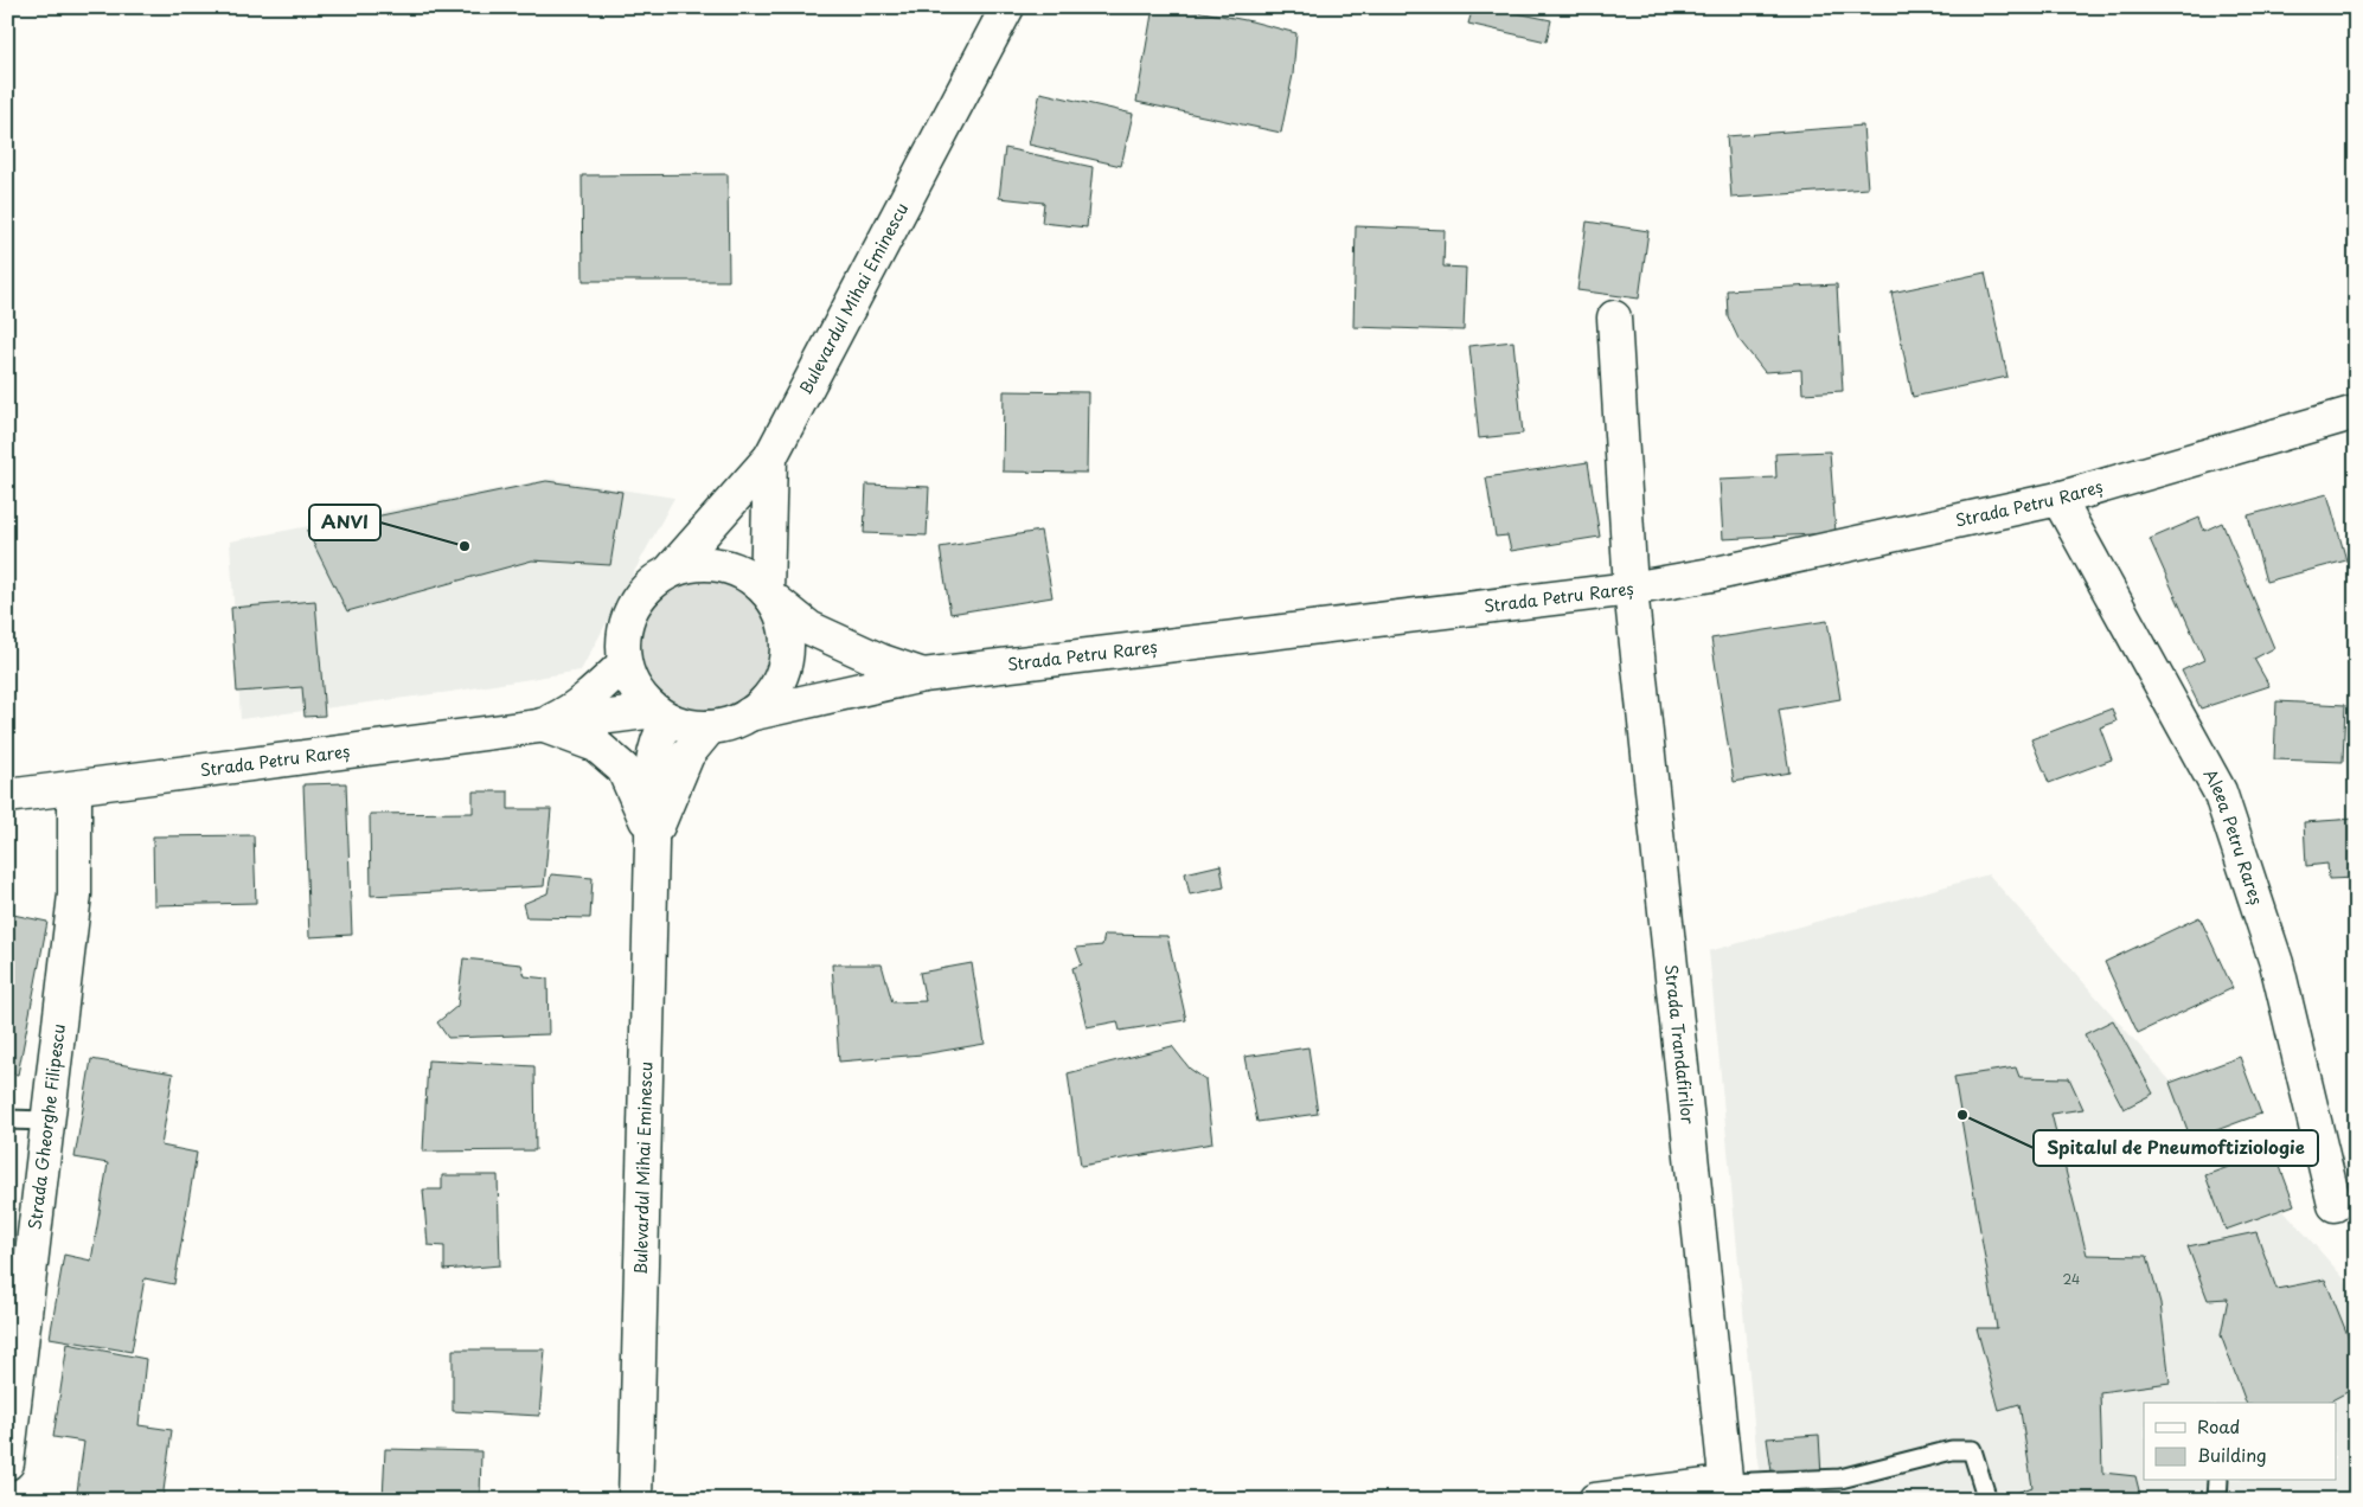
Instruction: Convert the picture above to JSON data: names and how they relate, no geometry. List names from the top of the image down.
{
  "streets": {
    "street": [
      "Bulevardul Mihai Eminescu",
      "Strada Petru Rareș",
      "Aleea Petru Rareș",
      "Strada Trandafirilor",
      "Strada Gheorghe Filipescu"
    ]
  },
  "crossings": [
    ["Bulevardul Mihai Eminescu", "Strada Petru Rareș"],
    ["Strada Petru Rareș", "Aleea Petru Rareș"],
    ["Strada Petru Rareș", "Strada Trandafirilor"],
    ["Strada Petru Rareș", "Strada Gheorghe Filipescu"]
  ],
  "places": ["ANVI", "Spitalul de Pneumoftiziologie"],
  "house_numbers": ["24"],
  "legend": ["Road", "Building"]
}
